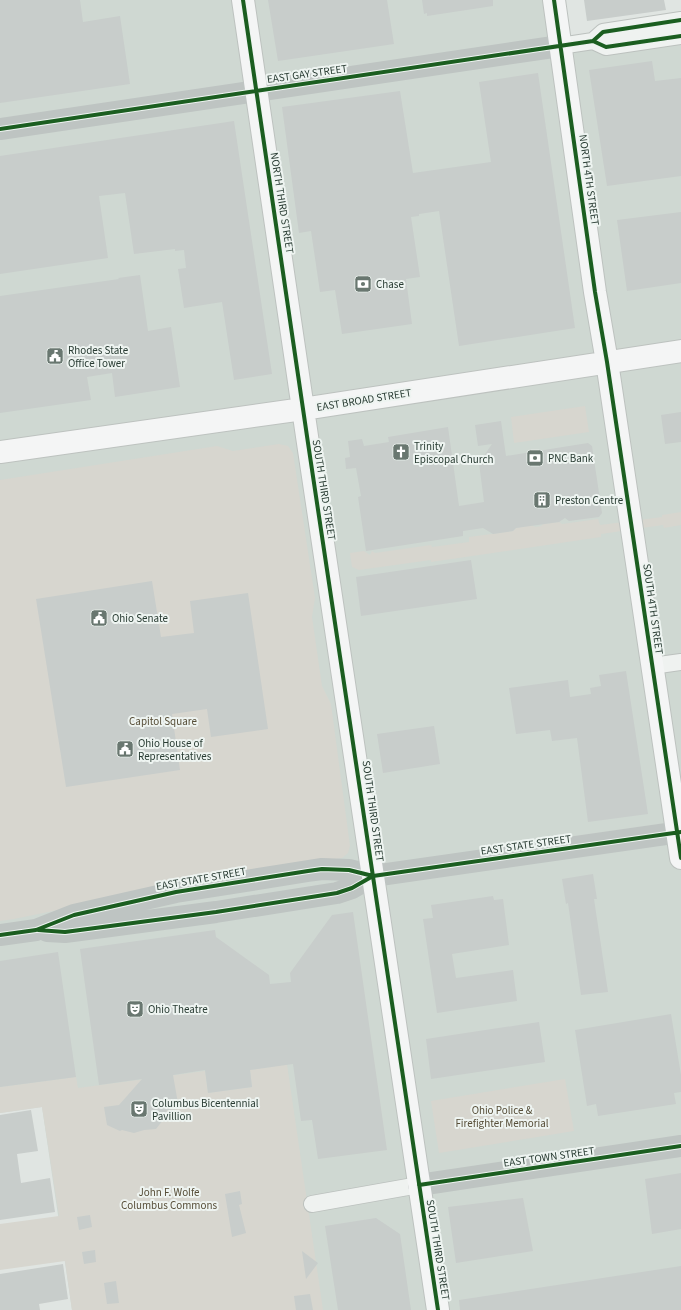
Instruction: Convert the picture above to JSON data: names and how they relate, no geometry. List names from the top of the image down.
{
  "streets": {
    "main road": [
      "NORTH 4TH STREET",
      "NORTH THIRD STREET",
      "EAST BROAD STREET",
      "SOUTH THIRD STREET",
      "SOUTH 4TH STREET"
    ],
    "street": ["EAST GAY STREET", "EAST STATE STREET", "EAST TOWN STREET"]
  },
  "crossings": [
    ["EAST GAY STREET", "NORTH 4TH STREET"],
    ["EAST GAY STREET", "NORTH THIRD STREET"],
    ["NORTH 4TH STREET", "EAST BROAD STREET"],
    ["NORTH 4TH STREET", "SOUTH 4TH STREET"],
    ["NORTH THIRD STREET", "EAST BROAD STREET"],
    ["NORTH THIRD STREET", "SOUTH THIRD STREET"],
    ["EAST BROAD STREET", "SOUTH THIRD STREET"],
    ["EAST BROAD STREET", "SOUTH 4TH STREET"],
    ["SOUTH THIRD STREET", "EAST STATE STREET"],
    ["SOUTH THIRD STREET", "EAST TOWN STREET"],
    ["SOUTH 4TH STREET", "EAST STATE STREET"]
  ],
  "parks": ["Capitol Square", "Ohio Police & Firefighter Memorial", "John F. Wolfe Columbus Commons"],
  "places": {
    "bank": ["Chase", "PNC Bank"],
    "public building": ["Rhodes State Office Tower", "Ohio Senate", "Ohio House of Representatives"],
    "church": ["Trinity Episcopal Church"],
    "building": ["Preston Centre"],
    "theatre": ["Ohio Theatre", "Columbus Bicentennial Pavillion"]
  }
}
